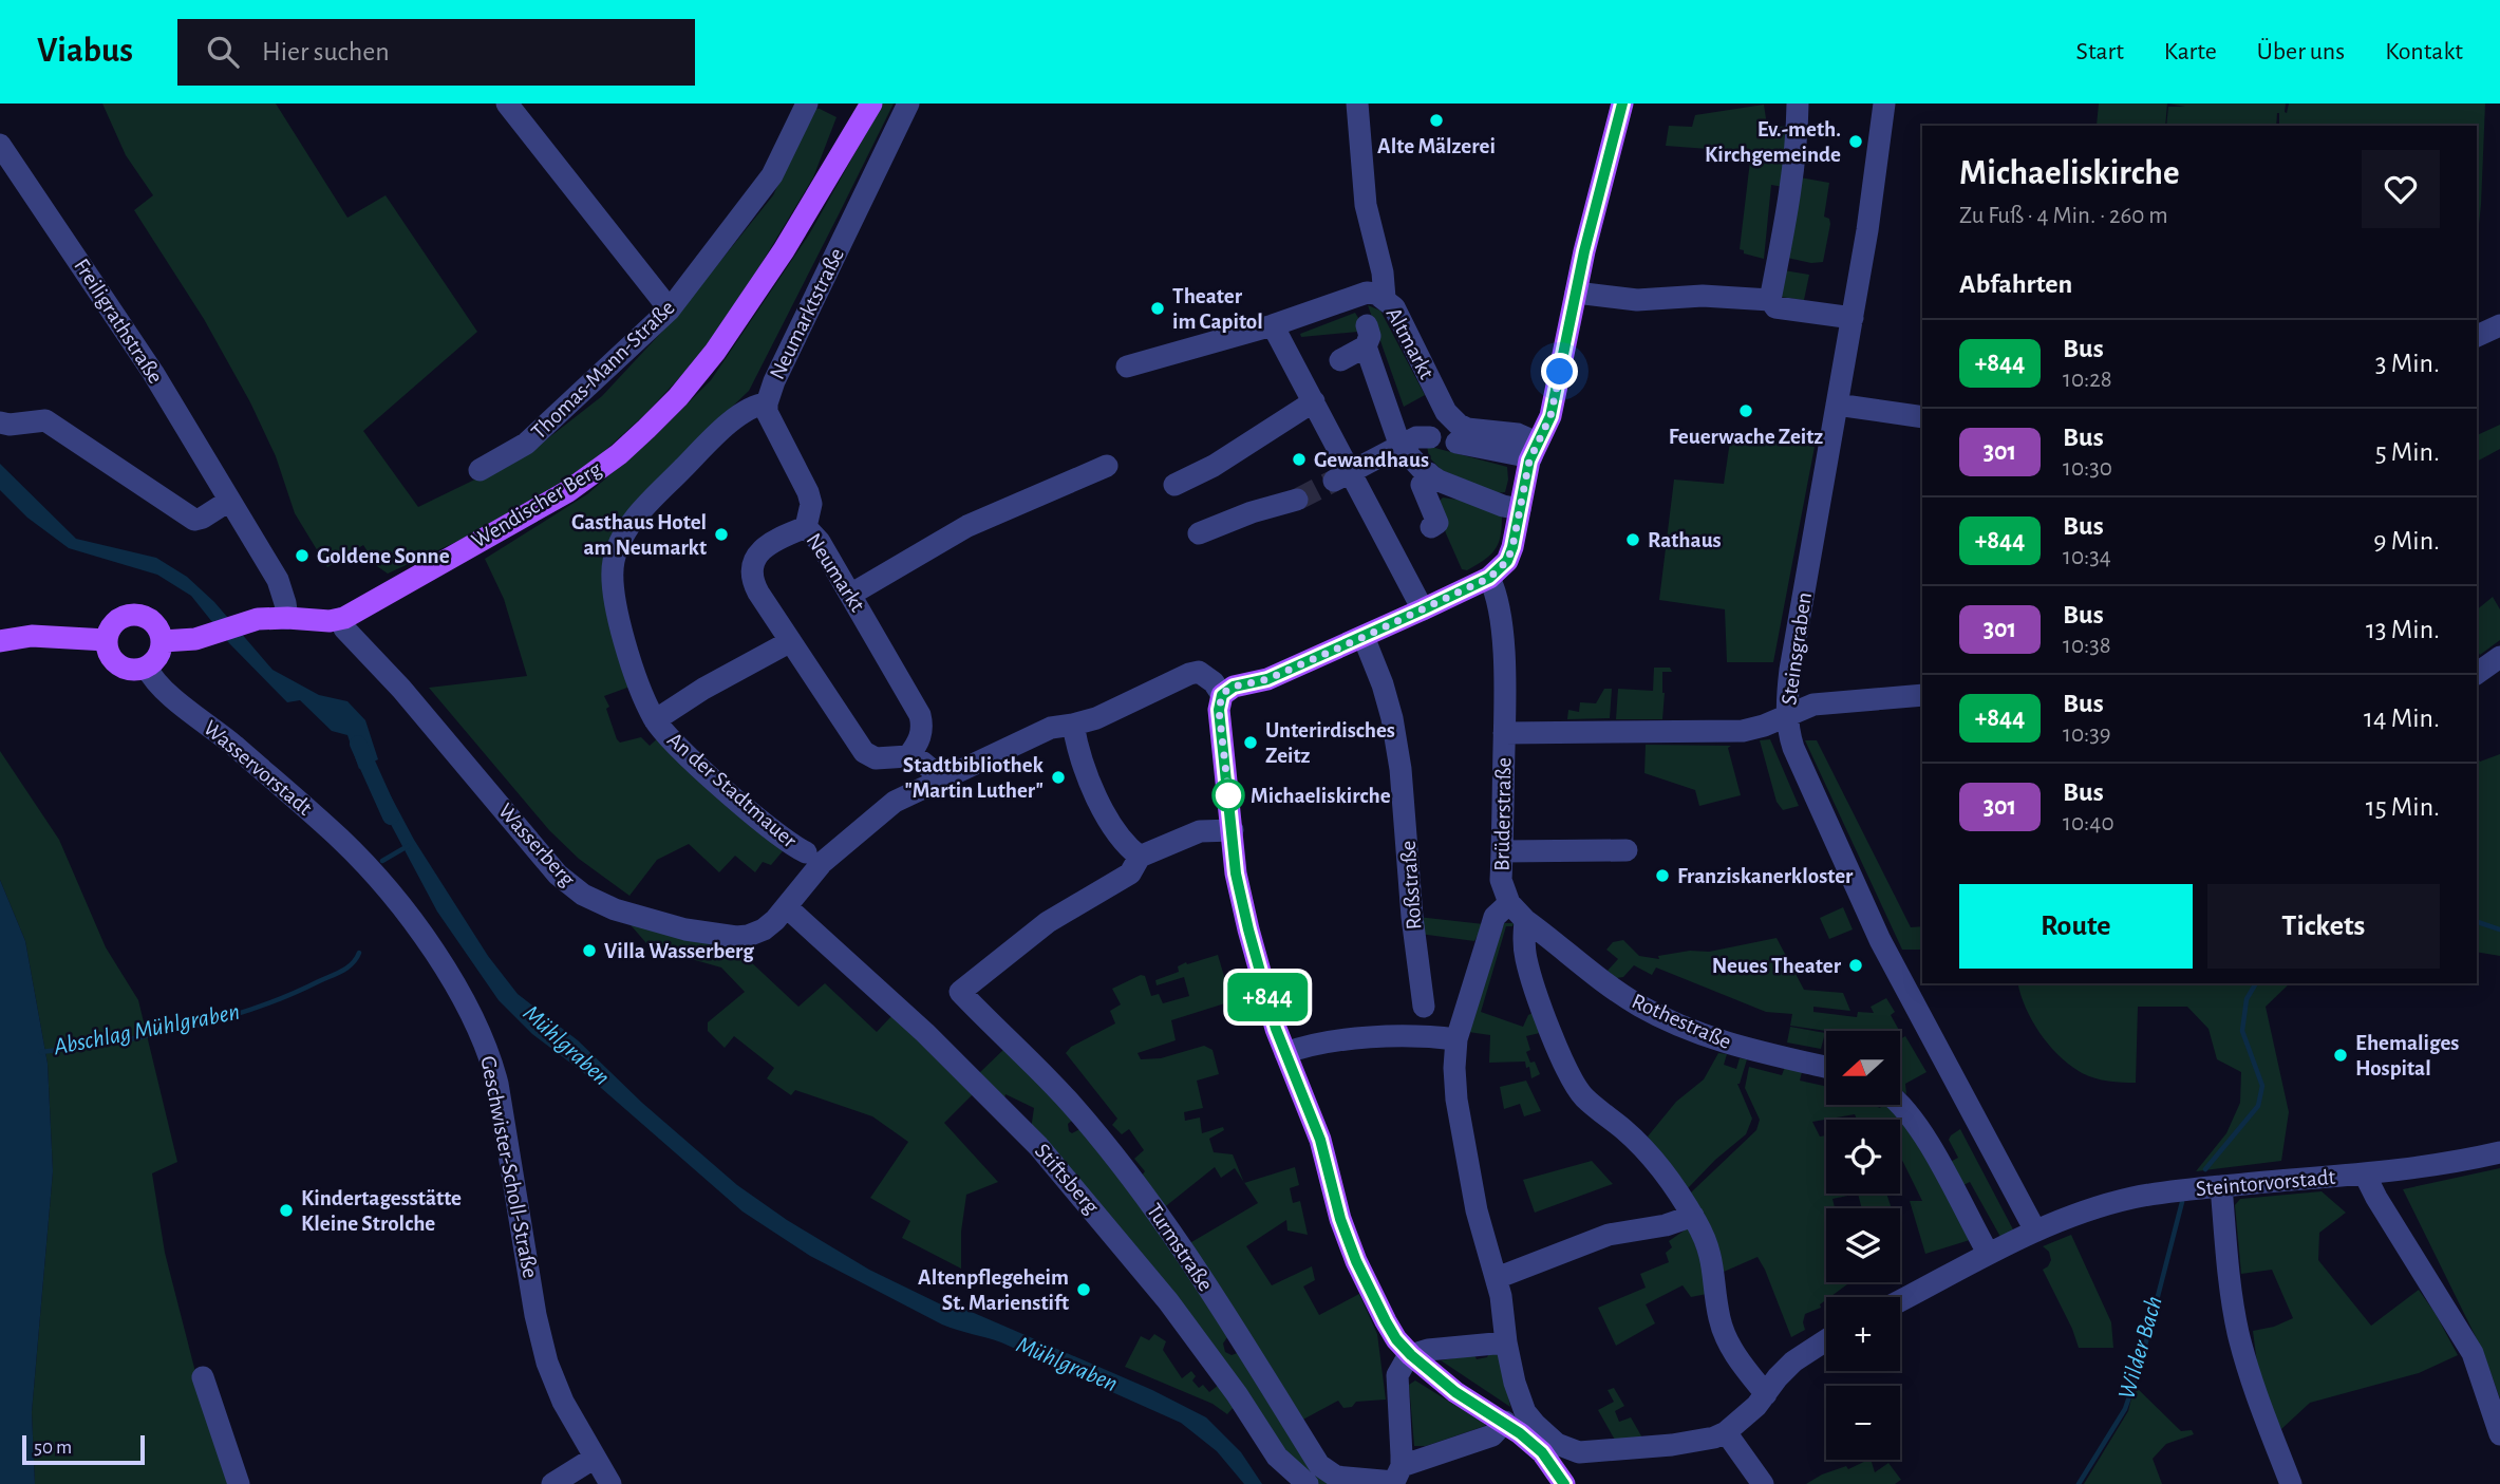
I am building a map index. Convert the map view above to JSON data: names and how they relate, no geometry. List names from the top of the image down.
{
  "streets": {
    "main road": ["Wendischer Berg"],
    "street": [
      "Neumarktstraße",
      "Freiligrathstraße",
      "Altmarkt",
      "Thomas-Mann-Straße",
      "Neumarkt",
      "Steinsgraben",
      "Wasservorstadt",
      "An der Stadtmauer",
      "Brüderstraße",
      "Wasserberg",
      "Roßstraße",
      "Rothestraße",
      "Geschwister-Scholl-Straße",
      "Stiftsberg",
      "Steintorvorstadt",
      "Turmstraße"
    ]
  },
  "crossings": [
    ["Neumarktstraße", "Neumarkt"],
    ["Neumarktstraße", "An der Stadtmauer"],
    ["Freiligrathstraße", "Wendischer Berg"],
    ["Wendischer Berg", "Wasservorstadt"],
    ["Wendischer Berg", "Wasserberg"],
    ["Steinsgraben", "Steintorvorstadt"],
    ["Wasservorstadt", "Geschwister-Scholl-Straße"],
    ["An der Stadtmauer", "Wasserberg"],
    ["Brüderstraße", "Rothestraße"],
    ["Wasserberg", "Stiftsberg"]
  ],
  "water": ["Abschlag Mühlgraben", "Mühlgraben", "Wilder Bach"],
  "places": [
    "Alte Mälzerei",
    "Ev.-meth. Kirchgemeinde",
    "Theater im Capitol",
    "Feuerwache Zeitz",
    "Gewandhaus",
    "Gasthaus Hotel am Neumarkt",
    "Rathaus",
    "Goldene Sonne",
    "Unterirdisches Zeitz",
    "Stadtbibliothek \"Martin Luther\"",
    "Michaeliskirche",
    "Franziskanerkloster",
    "Villa Wasserberg",
    "Neues Theater",
    "Ehemaliges Hospital",
    "Kindertagesstätte Kleine Strolche",
    "Altenpflegeheim St. Marienstift"
  ],
  "lines": ["bus line +844"],
  "scale_bar": "50 m",
  "north": "left",
  "page": {
    "header": "Viabus",
    "search": "Hier suchen",
    "nav": [
      "Start",
      "Karte",
      "Über uns",
      "Kontakt"
    ],
    "on_map": "+844",
    "heading": [
      ["Michaeliskirche", "Zu Fuß · 4 Min. · 260 m"],
      "Abfahrten"
    ],
    "list": [
      {
        "mark": "+844",
        "name": "Bus",
        "note": "10:28",
        "value": "3 Min."
      },
      {
        "mark": "301",
        "name": "Bus",
        "note": "10:30",
        "value": "5 Min."
      },
      {
        "mark": "+844",
        "name": "Bus",
        "note": "10:34",
        "value": "9 Min."
      },
      {
        "mark": "301",
        "name": "Bus",
        "note": "10:38",
        "value": "13 Min."
      },
      {
        "mark": "+844",
        "name": "Bus",
        "note": "10:39",
        "value": "14 Min."
      },
      {
        "mark": "301",
        "name": "Bus",
        "note": "10:40",
        "value": "15 Min."
      }
    ],
    "buttons": ["Route", "Tickets"],
    "map_buttons": ["+", "−"],
    "scale": "50 m"
  }
}
